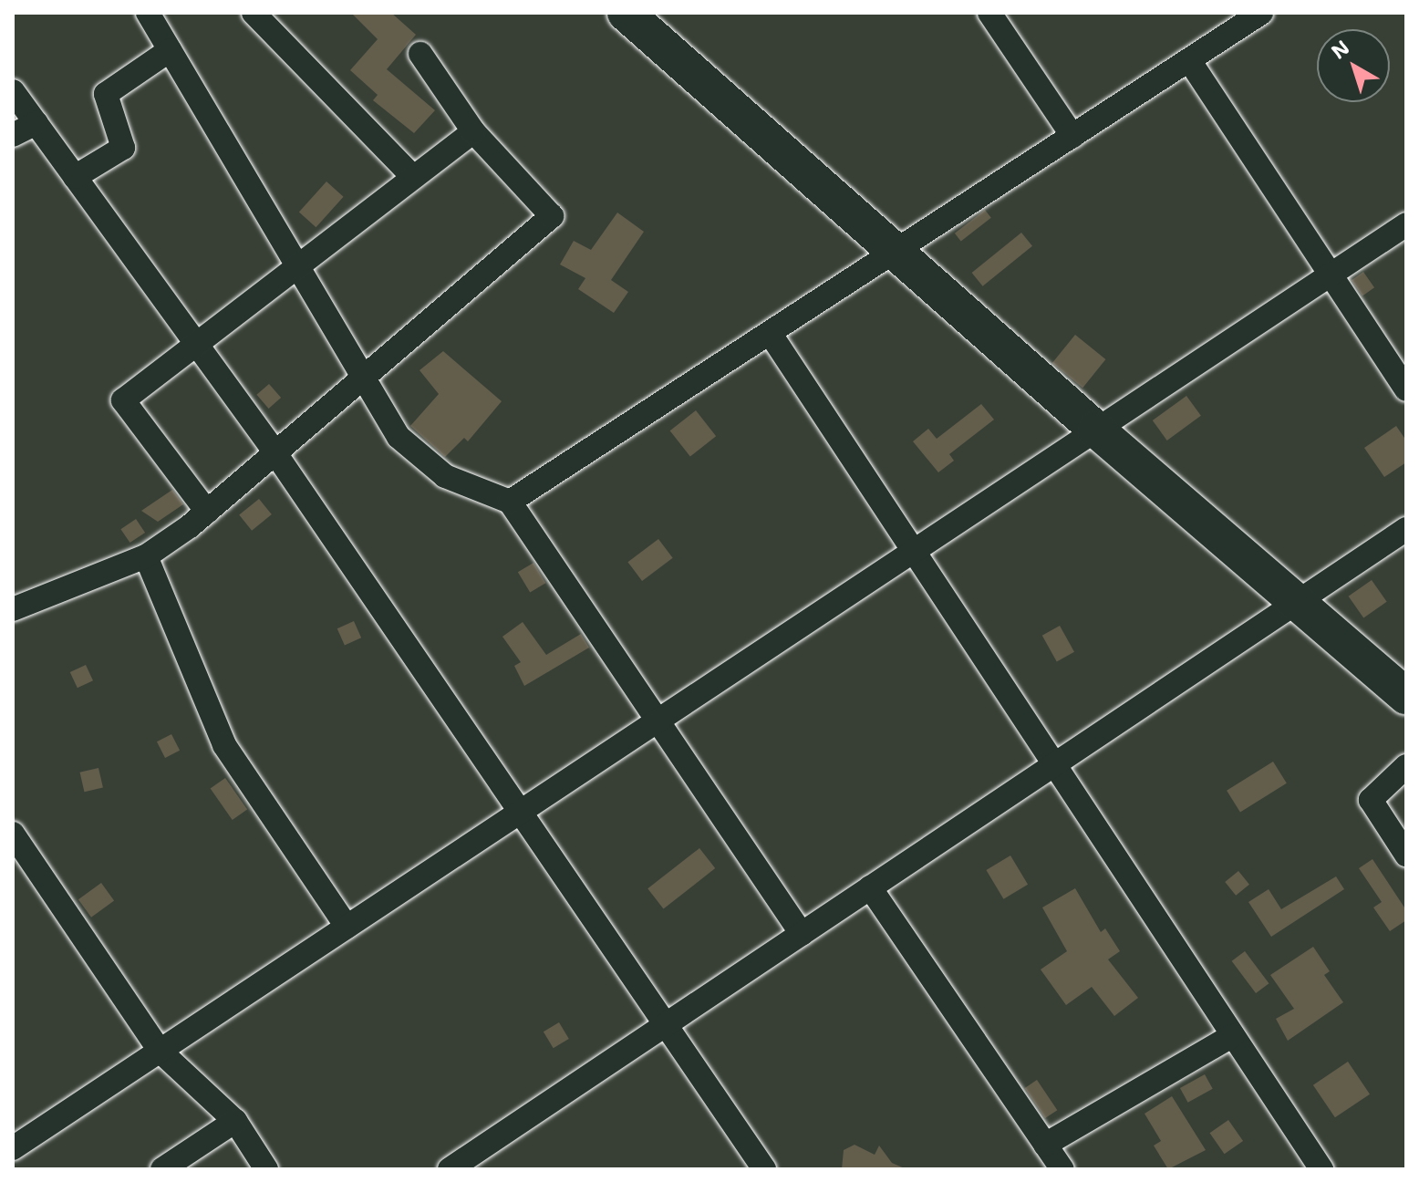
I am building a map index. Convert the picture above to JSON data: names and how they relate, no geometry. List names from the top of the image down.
{
  "north": "top left"
}
